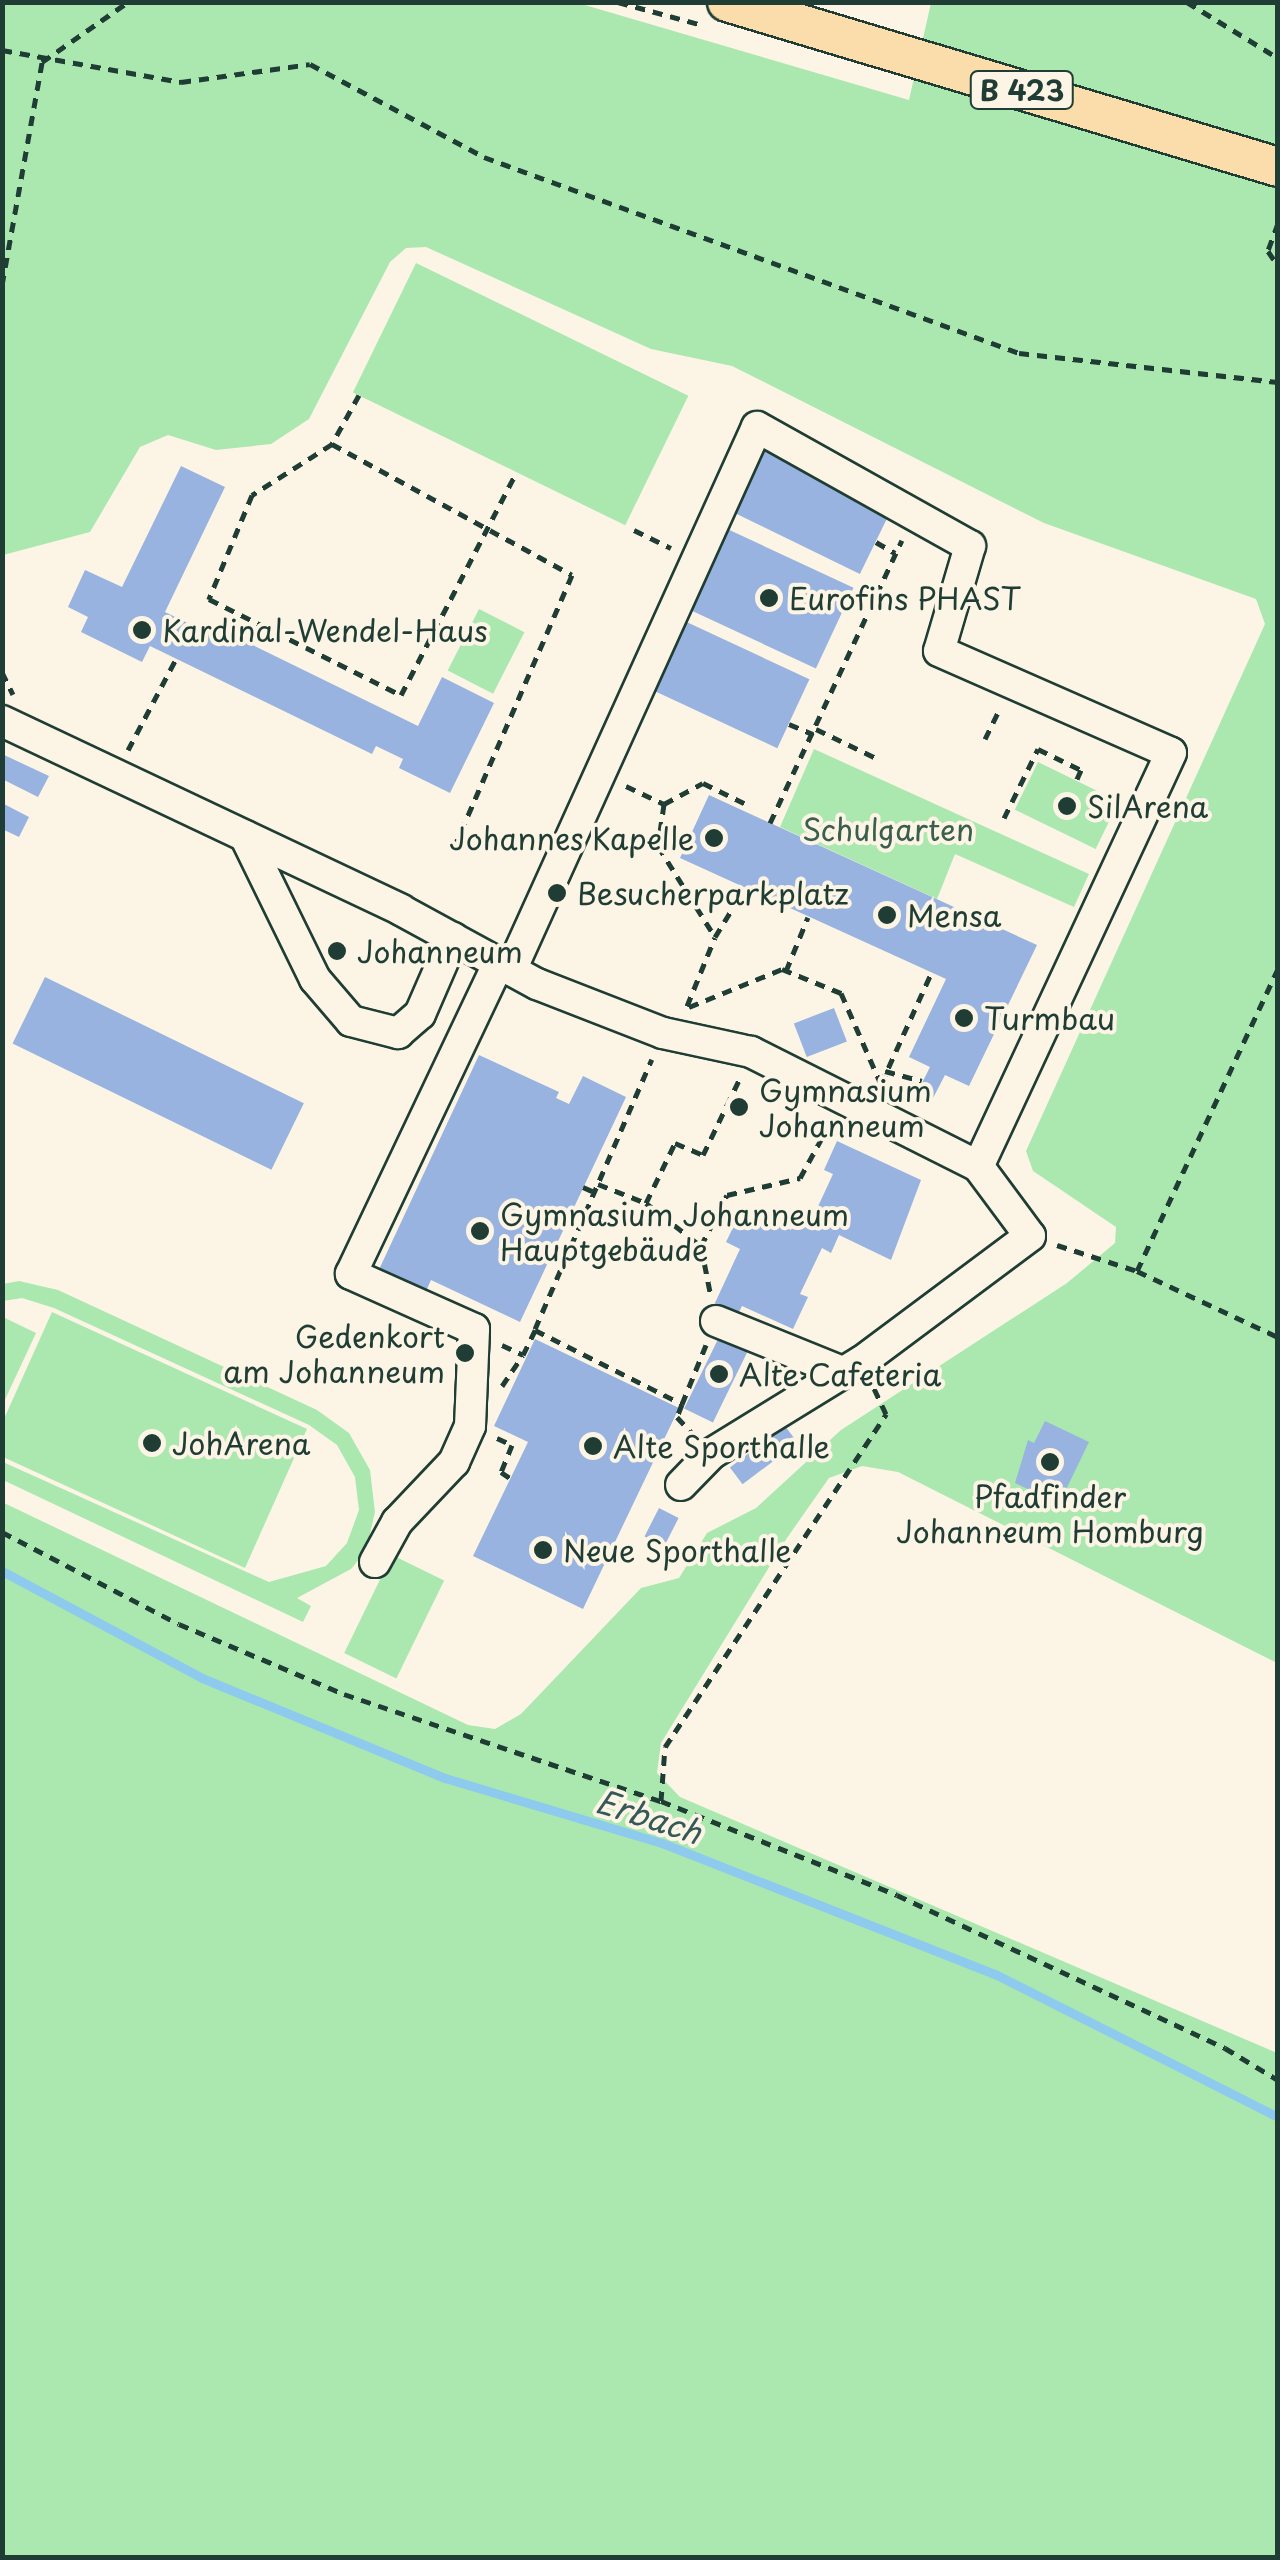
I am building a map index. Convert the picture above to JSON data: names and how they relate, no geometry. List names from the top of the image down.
{
  "streets": {
    "main road": ["B 423"]
  },
  "water": ["Erbach"],
  "parks": ["Schulgarten"],
  "places": [
    "Eurofins PHAST",
    "Kardinal-Wendel-Haus",
    "SilArena",
    "Johannes Kapelle",
    "Besucherparkplatz",
    "Mensa",
    "Johanneum",
    "Turmbau",
    "Gymnasium Johanneum",
    "Gymnasium Johanneum Hauptgebäude",
    "Gedenkort am Johanneum",
    "Alte Cafeteria",
    "JohArena",
    "Alte Sporthalle",
    "Pfadfinder Johanneum Homburg",
    "Neue Sporthalle"
  ]
}
